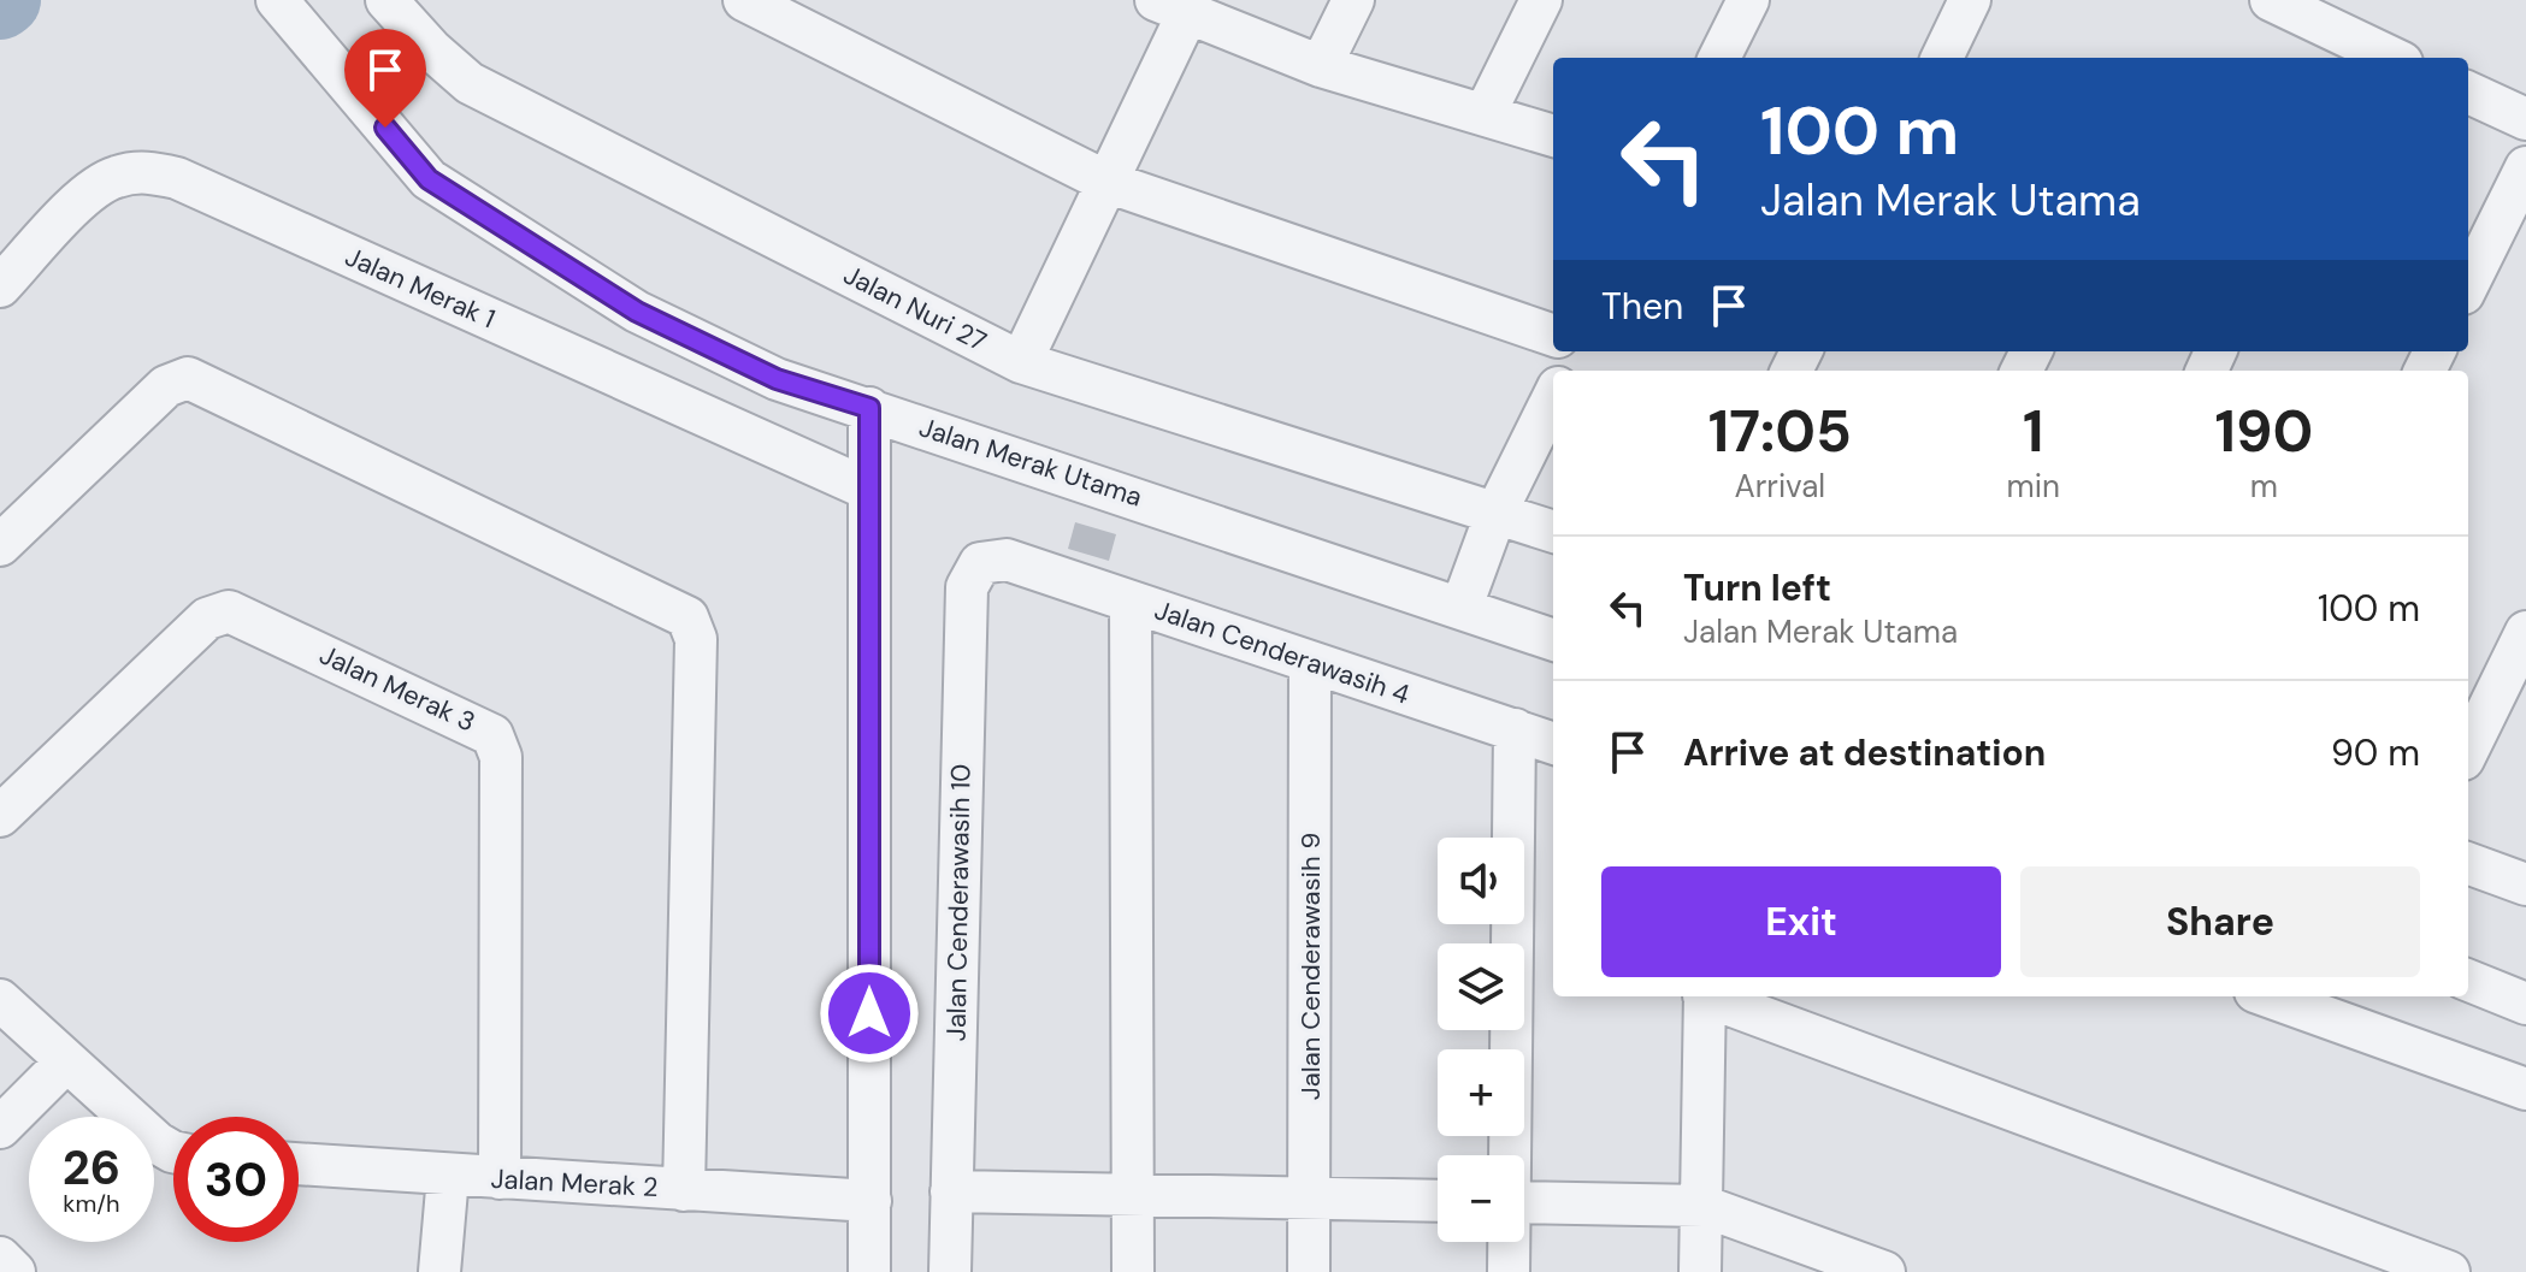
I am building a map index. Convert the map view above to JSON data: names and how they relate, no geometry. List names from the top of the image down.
{
  "streets": {
    "street": [
      "Jalan Merak 1",
      "Jalan Nuri 27",
      "Jalan Merak Utama",
      "Jalan Cenderawasih 4",
      "Jalan Merak 3",
      "Jalan Cenderawasih 10",
      "Jalan Cenderawasih 9",
      "Jalan Merak 2"
    ]
  },
  "crossings": [
    ["Jalan Cenderawasih 4", "Jalan Cenderawasih 10"],
    ["Jalan Cenderawasih 4", "Jalan Cenderawasih 9"],
    ["Jalan Merak 3", "Jalan Merak 2"]
  ],
  "page": {
    "turn": ["100 m", "Jalan Merak Utama"],
    "then": "Then",
    "eta": [
      "17:05",
      "Arrival",
      "1",
      "min",
      "190",
      "m"
    ],
    "list": [
      {
        "name": "Turn left",
        "note": "Jalan Merak Utama",
        "value": "100 m"
      },
      {
        "name": "Arrive at destination",
        "value": "90 m"
      }
    ],
    "map_buttons": ["+", "−"],
    "buttons": ["Exit", "Share"],
    "speed": "26 km/h",
    "limit": "30"
  }
}
